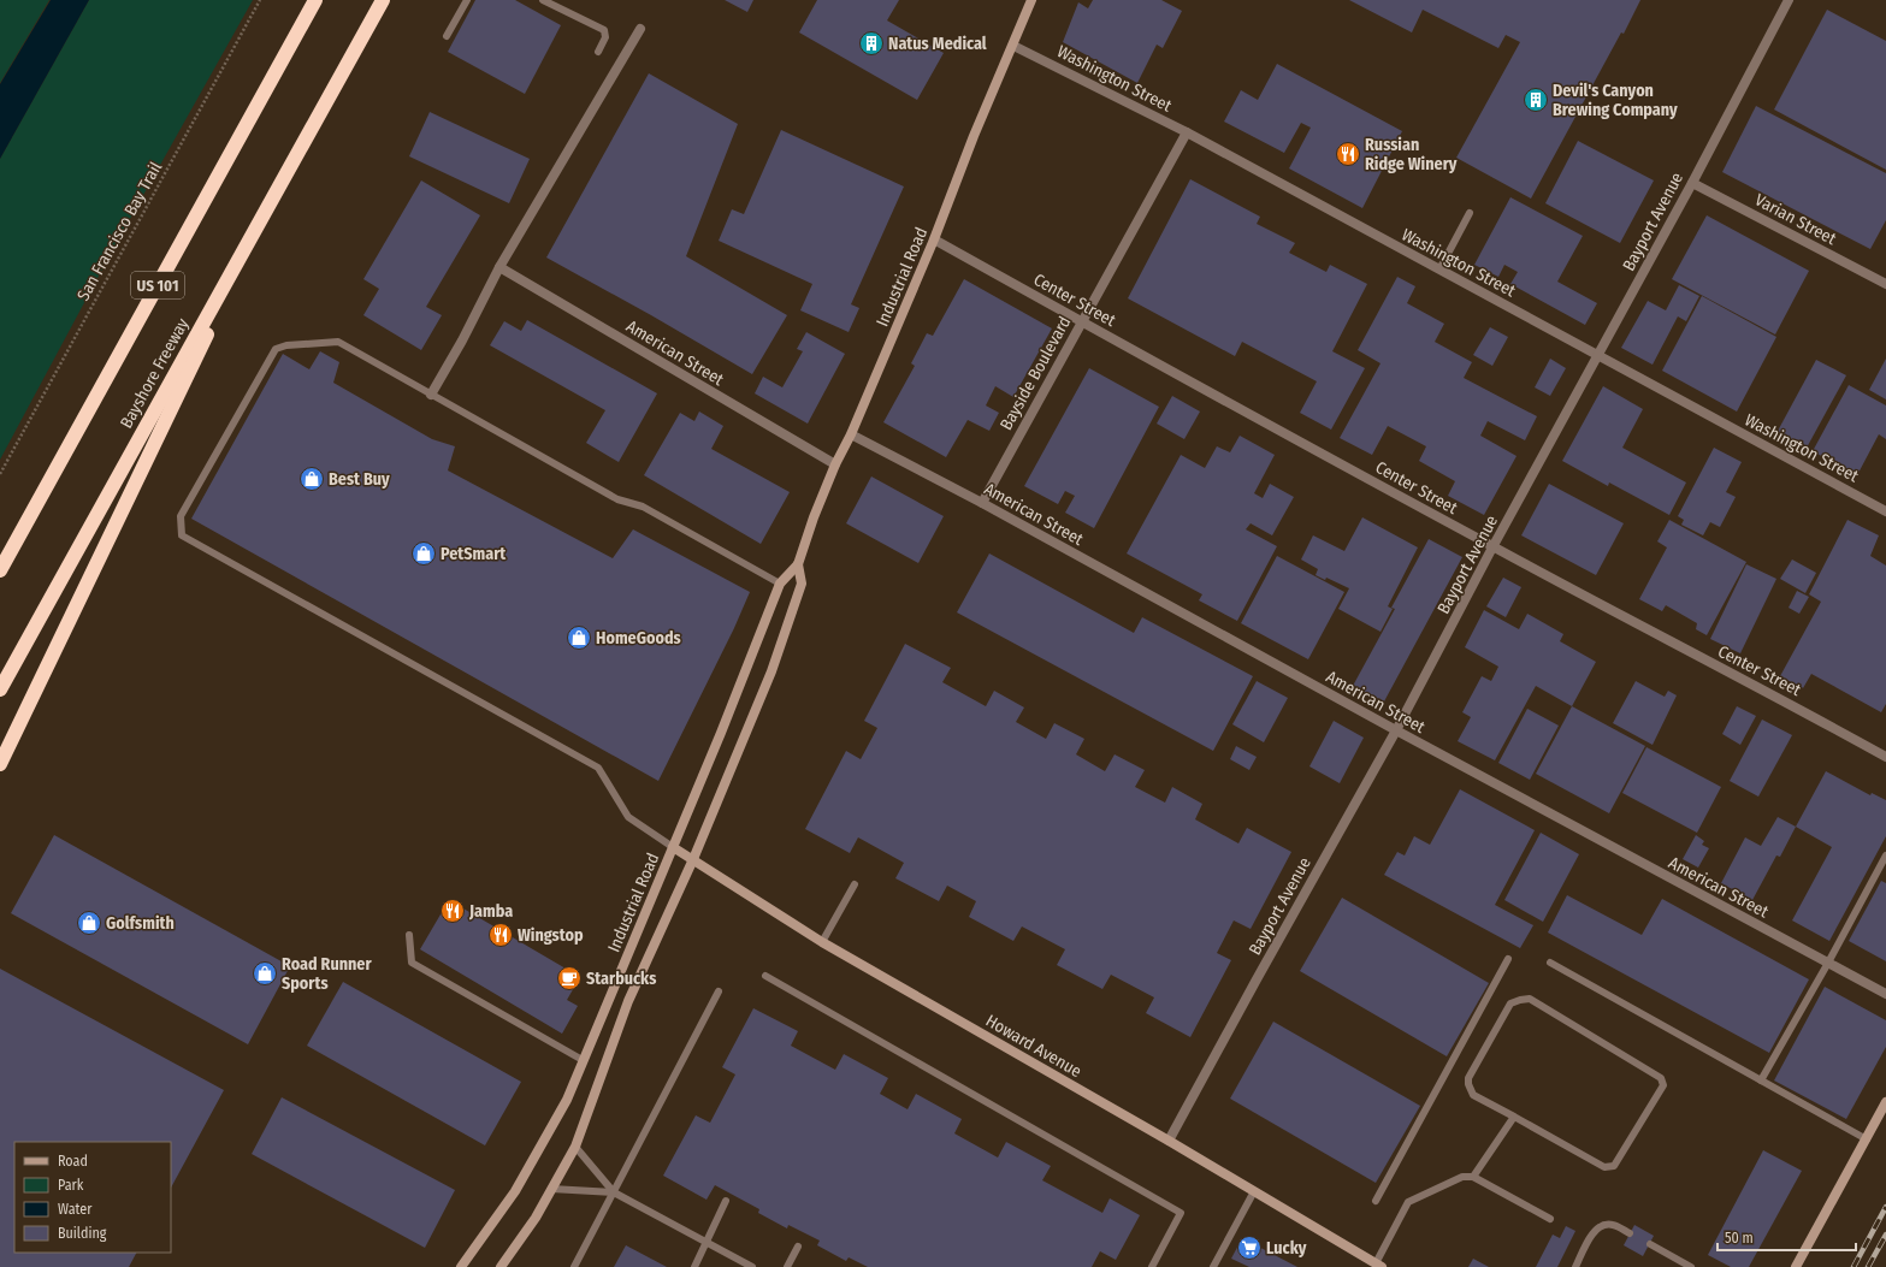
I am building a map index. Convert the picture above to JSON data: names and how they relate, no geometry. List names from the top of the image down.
{
  "streets": {
    "highway": ["US 101", "Bayshore Freeway"],
    "main road": ["Industrial Road", "Howard Avenue"],
    "street": [
      "Washington Street",
      "Varian Street",
      "Bayport Avenue",
      "Center Street",
      "American Street",
      "Bayside Boulevard"
    ],
    "path": ["San Francisco Bay Trail"]
  },
  "crossings": [
    ["Washington Street", "Bayport Avenue"],
    ["Washington Street", "Industrial Road"],
    ["Washington Street", "Bayside Boulevard"],
    ["Varian Street", "Bayport Avenue"],
    ["Bayport Avenue", "Center Street"],
    ["Bayport Avenue", "American Street"],
    ["Bayport Avenue", "Howard Avenue"],
    ["Industrial Road", "Center Street"],
    ["Industrial Road", "American Street"],
    ["Industrial Road", "Howard Avenue"],
    ["Center Street", "Bayside Boulevard"],
    ["American Street", "Bayside Boulevard"]
  ],
  "places": {
    "building": ["Natus Medical", "Devil's Canyon Brewing Company"],
    "restaurant": ["Russian Ridge Winery", "Jamba", "Wingstop"],
    "shop": [
      "Best Buy",
      "PetSmart",
      "HomeGoods",
      "Golfsmith",
      "Road Runner Sports"
    ],
    "cafe": ["Starbucks"],
    "supermarket": ["Lucky"]
  },
  "legend": [
    "Road",
    "Park",
    "Water",
    "Building"
  ],
  "scale_bar": "50 m"
}
